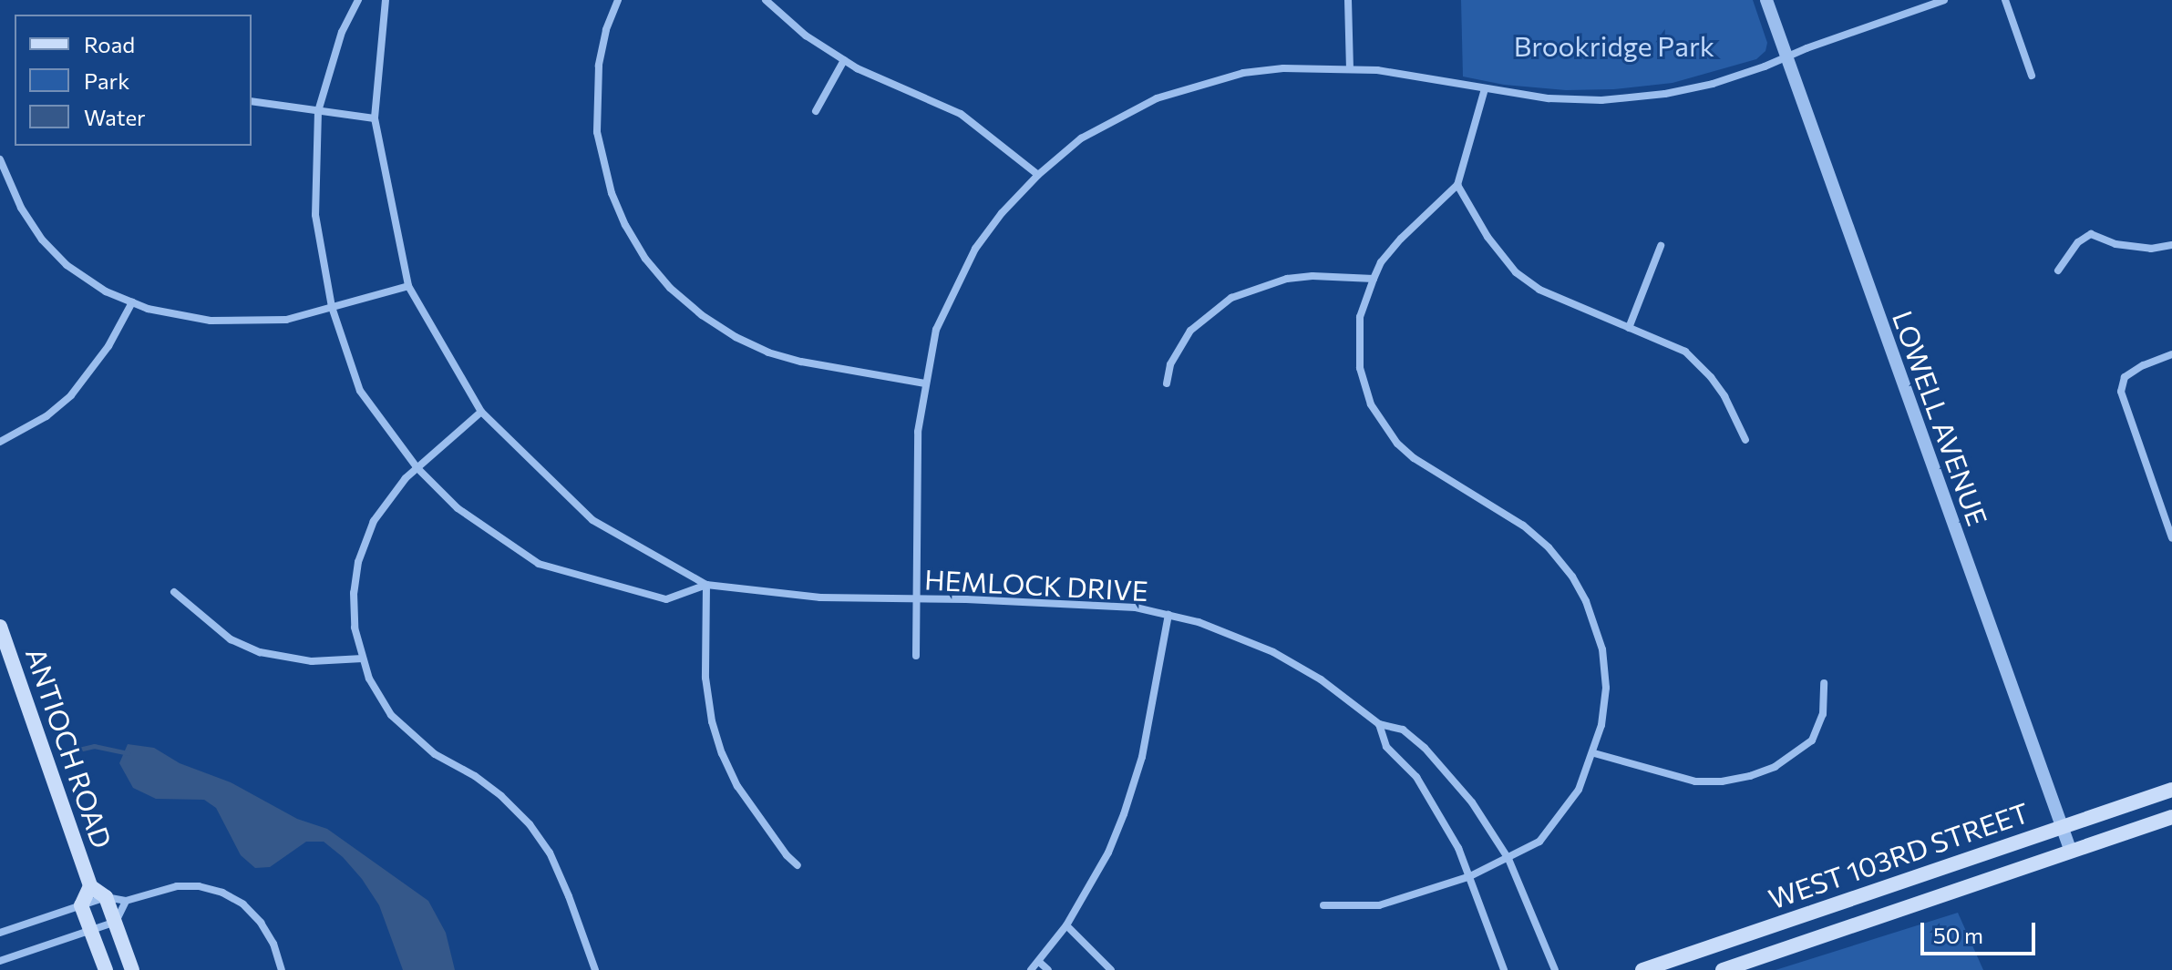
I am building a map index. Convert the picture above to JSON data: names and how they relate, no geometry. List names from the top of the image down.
{
  "streets": {
    "main road": ["ANTIOCH ROAD", "WEST 103RD STREET"],
    "street": ["LOWELL AVENUE", "HEMLOCK DRIVE"]
  },
  "crossings": [
    ["LOWELL AVENUE", "WEST 103RD STREET"]
  ],
  "parks": ["Brookridge Park"],
  "legend": ["Road", "Park", "Water"],
  "scale_bar": "50 m"
}
